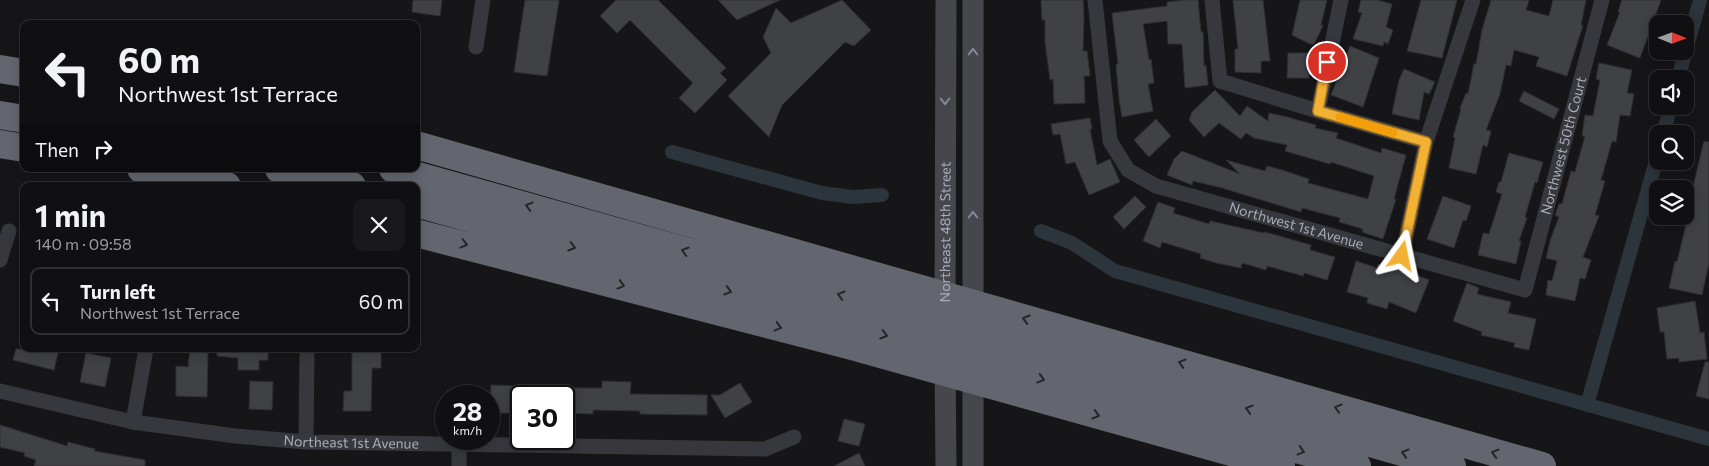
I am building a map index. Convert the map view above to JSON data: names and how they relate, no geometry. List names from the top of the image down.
{
  "streets": {
    "main road": ["Northeast 48th Street"],
    "street": ["Northwest 50th Court", "Northwest 1st Avenue", "Northeast 1st Avenue"]
  },
  "crossings": [
    ["Northwest 50th Court", "Northwest 1st Avenue"]
  ],
  "north": "right",
  "page": {
    "turn": ["60 m", "Northwest 1st Terrace"],
    "then": "Then",
    "heading": ["1 min", "140 m · 09:58"],
    "list": [
      {
        "name": "Turn left",
        "note": "Northwest 1st Terrace",
        "value": "60 m"
      }
    ],
    "speed": "28 km/h",
    "limit": "30"
  }
}
